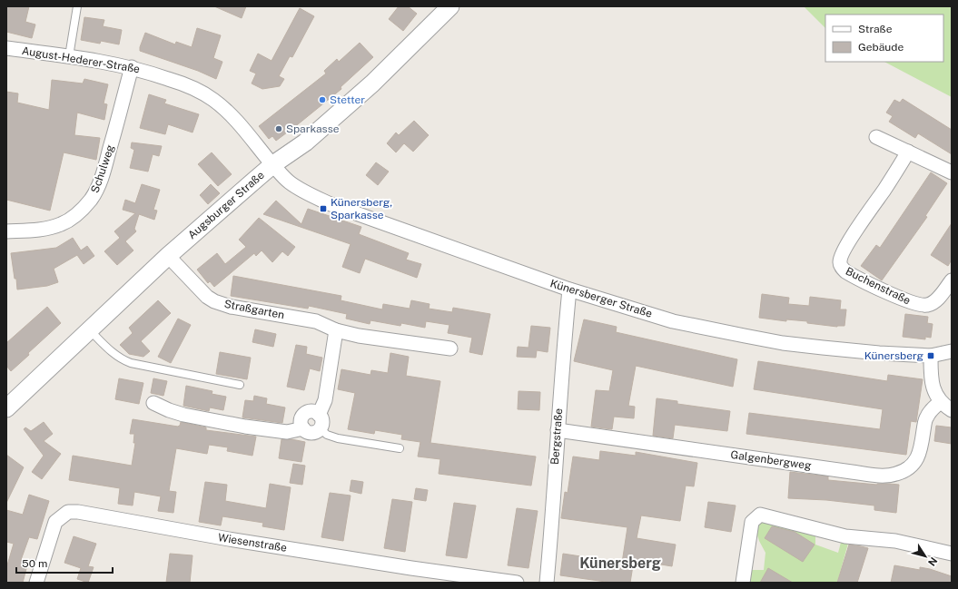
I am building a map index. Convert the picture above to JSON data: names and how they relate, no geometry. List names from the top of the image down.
{
  "streets": {
    "street": [
      "August-Hederer-Straße",
      "Schulweg",
      "Augsburger Straße",
      "Buchenstraße",
      "Künersberger Straße",
      "Straßgarten",
      "Bergstraße",
      "Galgenbergweg",
      "Wiesenstraße"
    ]
  },
  "crossings": [
    ["August-Hederer-Straße", "Schulweg"],
    ["August-Hederer-Straße", "Augsburger Straße"],
    ["August-Hederer-Straße", "Künersberger Straße"],
    ["Augsburger Straße", "Künersberger Straße"],
    ["Augsburger Straße", "Straßgarten"],
    ["Künersberger Straße", "Bergstraße"],
    ["Bergstraße", "Galgenbergweg"]
  ],
  "districts": ["Künersberg"],
  "places": {
    "other": ["Stetter", "Sparkasse"],
    "transit": ["Künersberg, Sparkasse", "Künersberg"]
  },
  "legend": ["Straße", "Gebäude"],
  "scale_bar": "50 m",
  "north": "bottom right"
}
